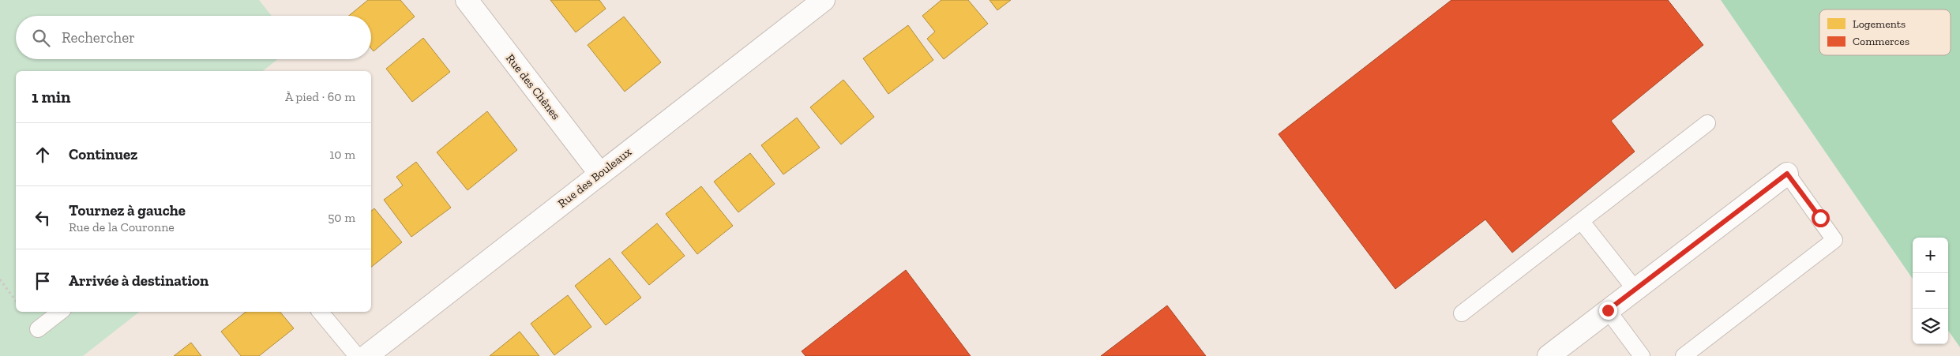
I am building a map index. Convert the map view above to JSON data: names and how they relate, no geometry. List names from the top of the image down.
{
  "streets": {
    "street": ["Rue des Chênes", "Rue des Bouleaux"]
  },
  "crossings": [
    ["Rue des Chênes", "Rue des Bouleaux"]
  ],
  "legend": ["Logements", "Commerces"],
  "page": {
    "search": "Rechercher",
    "heading": ["1 min", "À pied · 60 m"],
    "list": [
      ["Continuez", "10 m"],
      ["Tournez à gauche", "Rue de la Couronne", "50 m"],
      "Arrivée à destination"
    ],
    "map_buttons": ["+", "−"]
  }
}
